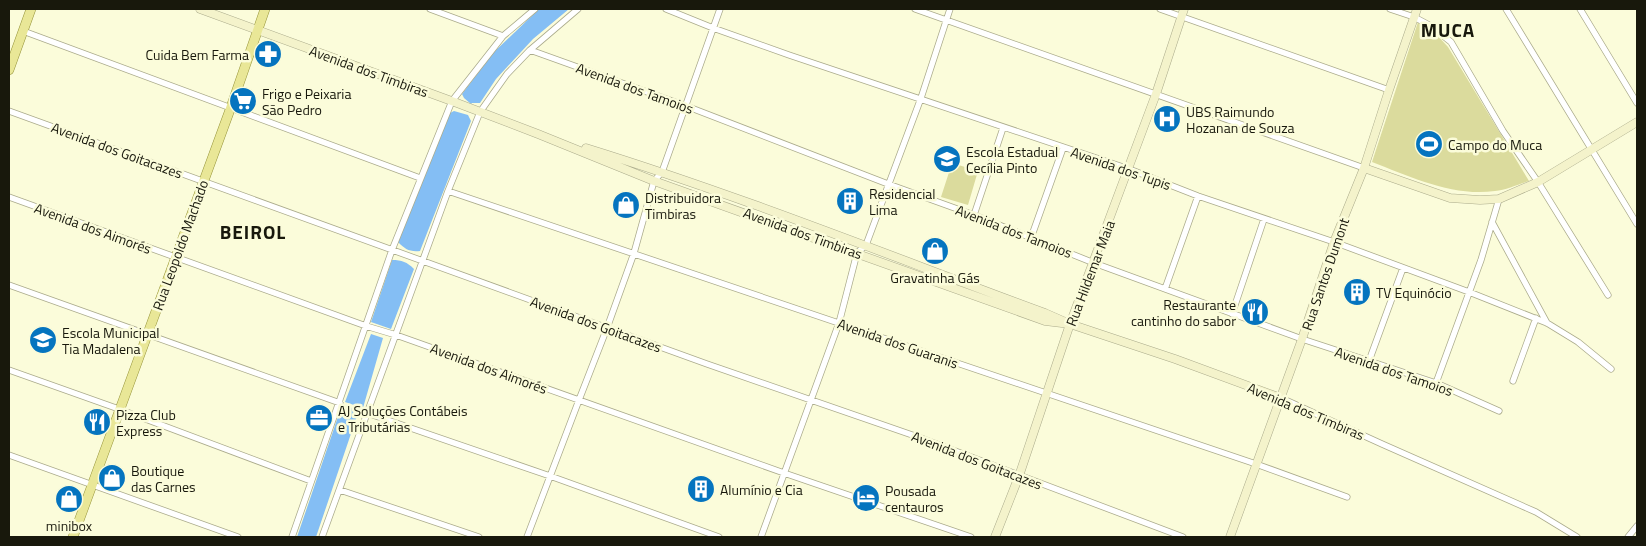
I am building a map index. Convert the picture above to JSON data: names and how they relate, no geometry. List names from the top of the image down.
{
  "streets": {
    "main road": ["Rua Leopoldo Machado"],
    "street": [
      "Avenida dos Timbiras",
      "Avenida dos Tamoios",
      "Avenida dos Goitacazes",
      "Avenida dos Tupis",
      "Avenida dos Aimorés",
      "Rua Hildemar Maia",
      "Rua Santos Dumont",
      "Avenida dos Guaranis"
    ]
  },
  "crossings": [
    ["Avenida dos Timbiras", "Rua Leopoldo Machado"],
    ["Avenida dos Timbiras", "Rua Hildemar Maia"],
    ["Avenida dos Timbiras", "Rua Santos Dumont"],
    ["Avenida dos Tamoios", "Rua Hildemar Maia"],
    ["Avenida dos Tamoios", "Rua Santos Dumont"],
    ["Avenida dos Goitacazes", "Rua Leopoldo Machado"],
    ["Avenida dos Goitacazes", "Rua Hildemar Maia"],
    ["Avenida dos Tupis", "Rua Hildemar Maia"],
    ["Avenida dos Tupis", "Rua Santos Dumont"],
    ["Avenida dos Aimorés", "Rua Leopoldo Machado"],
    ["Rua Hildemar Maia", "Avenida dos Guaranis"],
    ["Rua Santos Dumont", "Avenida dos Guaranis"]
  ],
  "districts": ["MUCA", "BEIROL"],
  "places": {
    "pharmacy": ["Cuida Bem Farma"],
    "supermarket": ["Frigo e Peixaria São Pedro"],
    "hospital": ["UBS Raimundo Hozanan de Souza"],
    "sports": ["Campo do Muca"],
    "school or university": ["Escola Estadual Cecília Pinto", "Escola Municipal Tia Madalena"],
    "building": ["Residencial Lima", "TV Equinócio", "Alumínio e Cia"],
    "shop": [
      "Distribuidora Timbiras",
      "Gravatinha Gás",
      "Boutique das Carnes",
      "minibox"
    ],
    "restaurant": ["Restaurante cantinho do sabor", "Pizza Club Express"],
    "office": ["AJ Soluções Contábeis e Tributárias"],
    "hotel": ["Pousada centauros"]
  }
}
